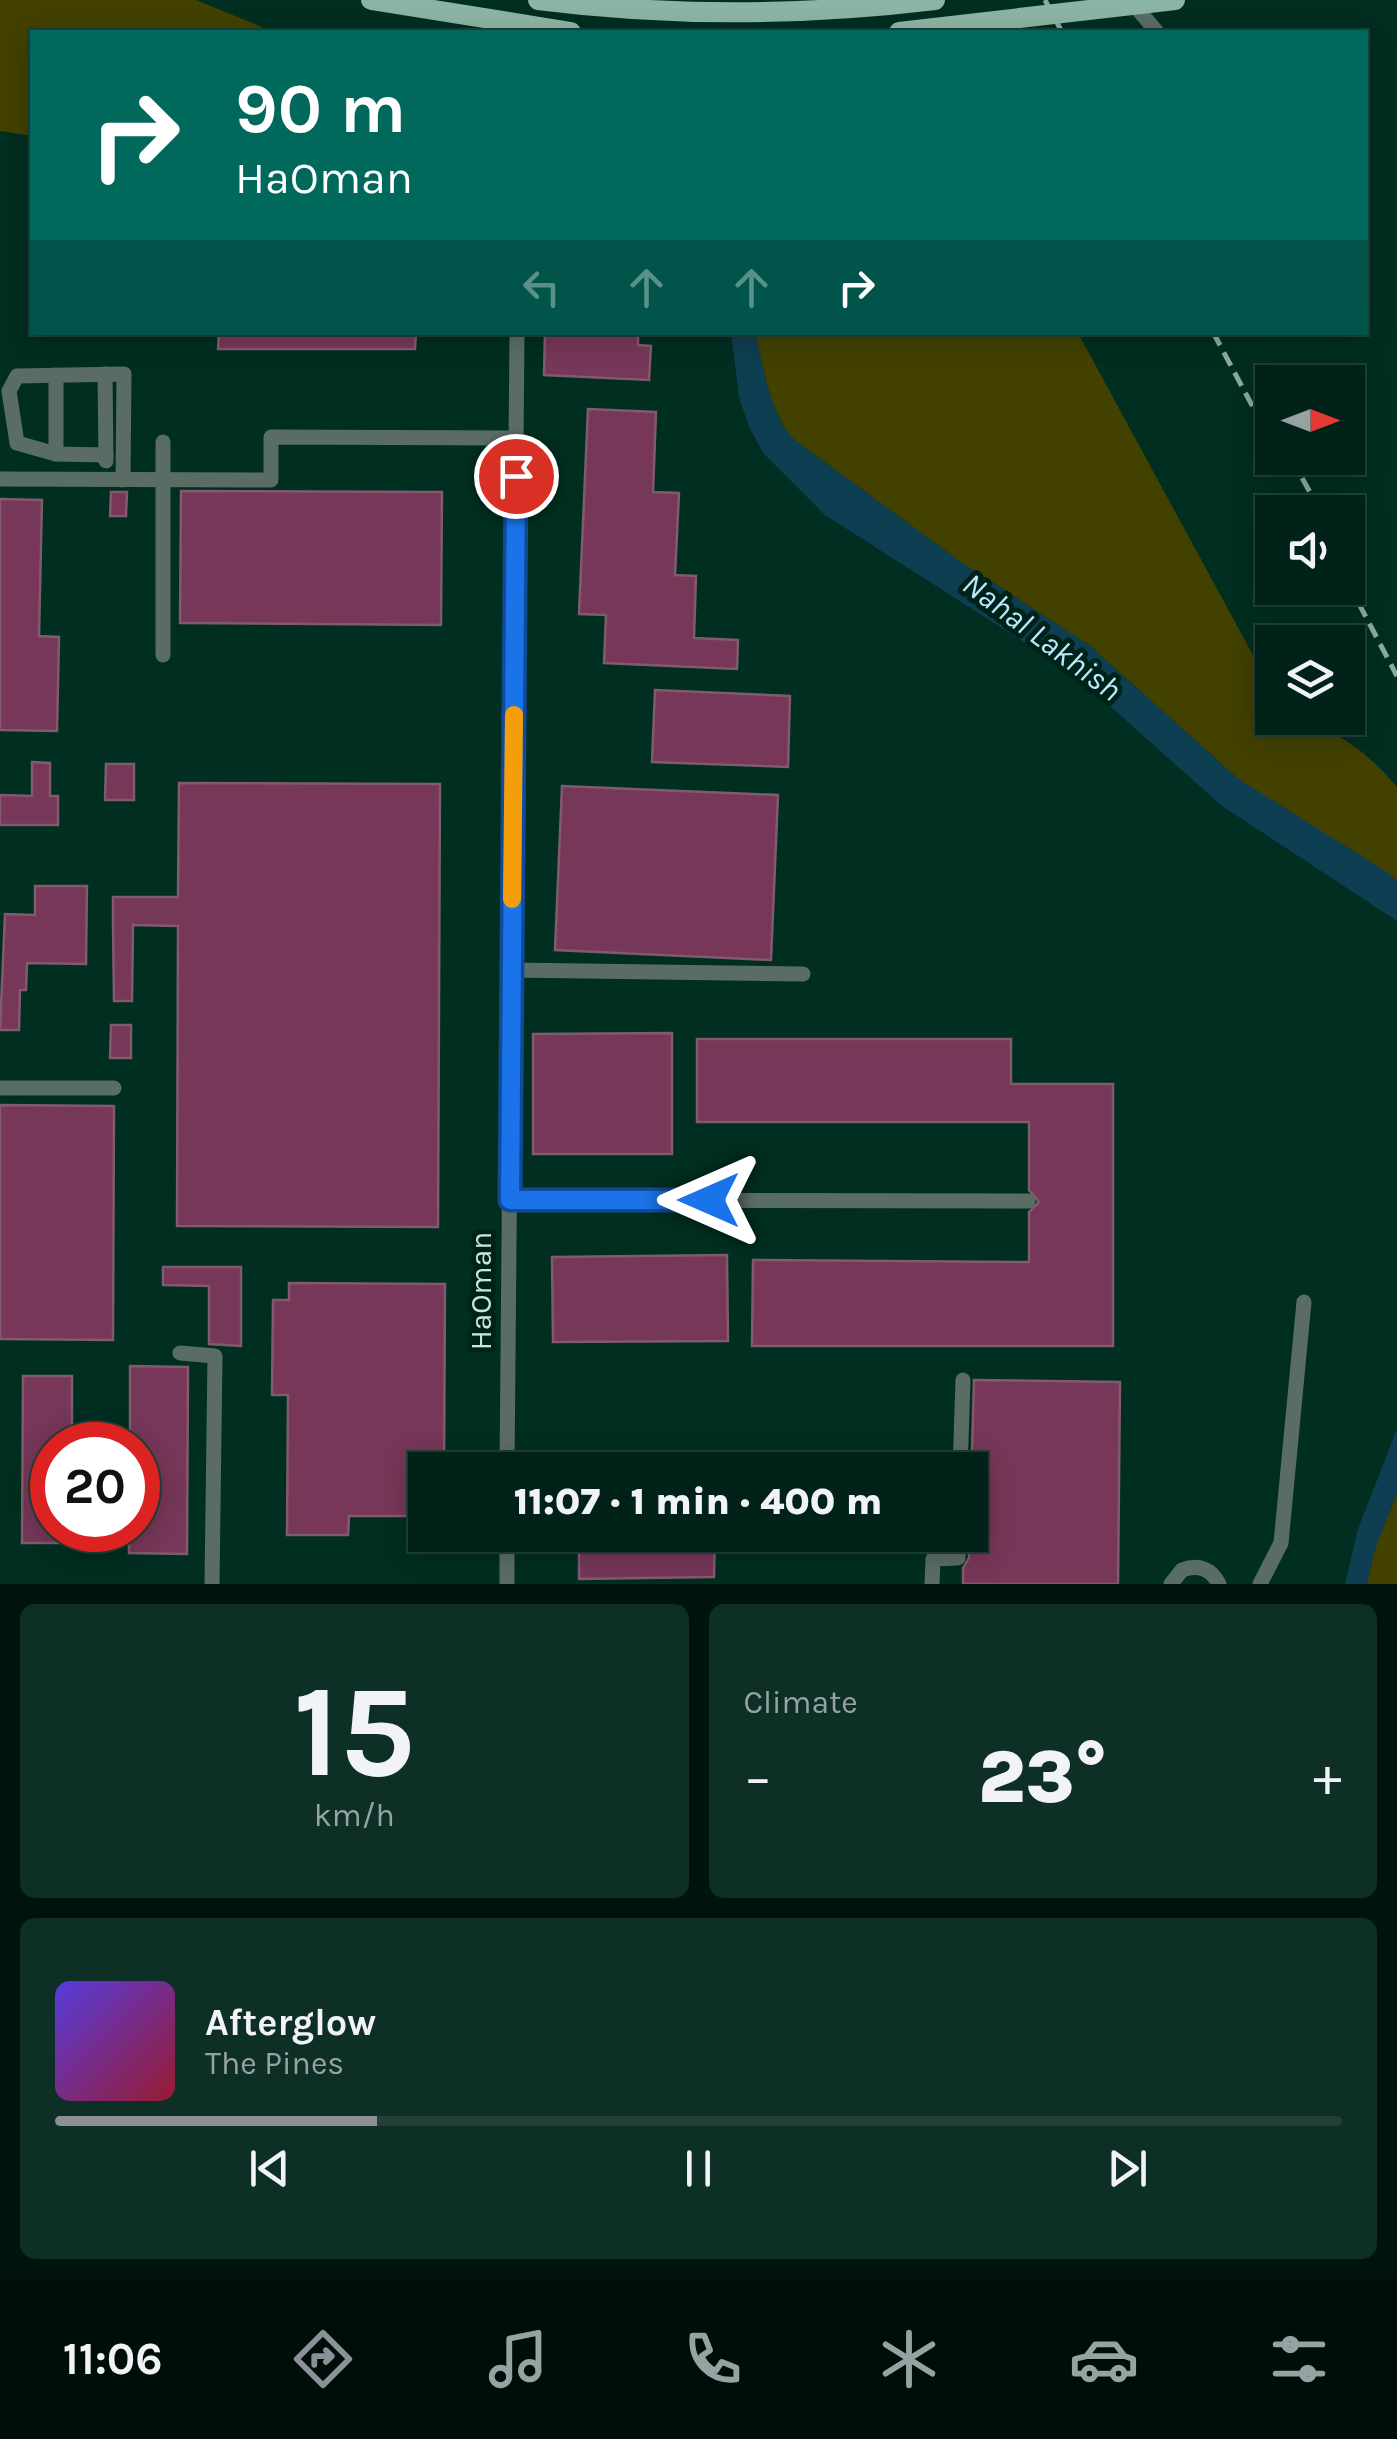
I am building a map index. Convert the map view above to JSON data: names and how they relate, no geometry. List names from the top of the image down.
{
  "streets": {
    "street": ["HaOman"]
  },
  "water": ["Nahal Lakhish"],
  "north": "right",
  "page": {
    "turn": ["90 m", "HaOman"],
    "limit": "20",
    "trip": "11:07 · 1 min · 400 m",
    "tile": [
      ["15", "km/h"],
      "Climate"
    ],
    "heat": ["−", "23°", "+"],
    "song": ["Afterglow", "The Pines"],
    "tabs": "11:06"
  }
}
